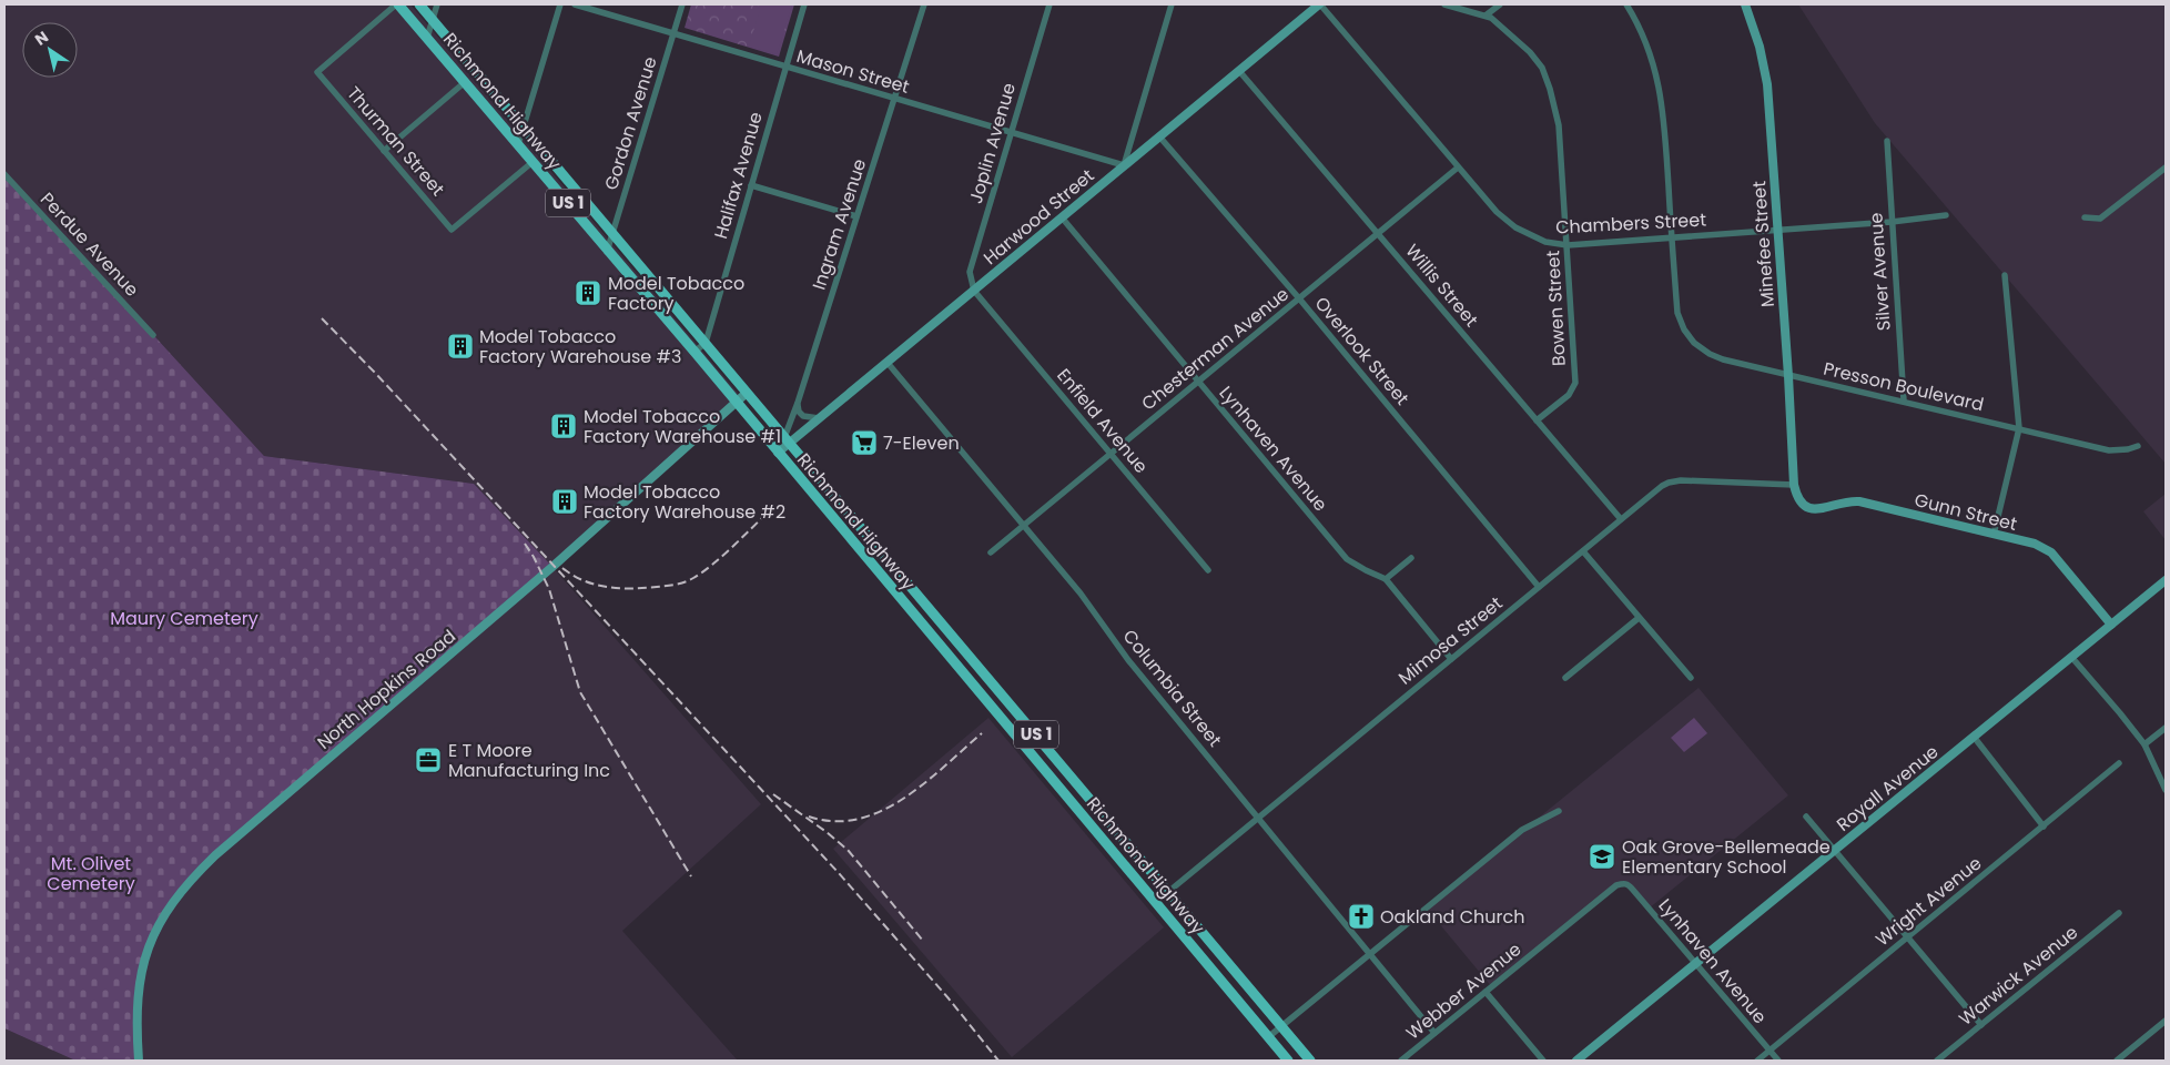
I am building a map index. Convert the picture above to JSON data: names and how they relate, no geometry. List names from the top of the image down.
{
  "streets": {
    "main road": ["Richmond Highway", "US 1"],
    "street": [
      "Mason Street",
      "Gordon Avenue",
      "Thurman Street",
      "Joplin Avenue",
      "Halifax Avenue",
      "Harwood Street",
      "Chambers Street",
      "Ingram Avenue",
      "Perdue Avenue",
      "Minefee Street",
      "Silver Avenue",
      "Willis Street",
      "Bowen Street",
      "Chesterman Avenue",
      "Overlook Street",
      "Presson Boulevard",
      "Enfield Avenue",
      "Lynhaven Avenue",
      "Gunn Street",
      "Mimosa Street",
      "Columbia Street",
      "North Hopkins Road",
      "Royall Avenue",
      "Wright Avenue",
      "Warwick Avenue",
      "Webber Avenue"
    ]
  },
  "crossings": [
    ["Mason Street", "Gordon Avenue"],
    ["Mason Street", "Joplin Avenue"],
    ["Mason Street", "Halifax Avenue"],
    ["Mason Street", "Harwood Street"],
    ["Mason Street", "Ingram Avenue"],
    ["Richmond Highway", "Gordon Avenue"],
    ["Richmond Highway", "Thurman Street"],
    ["Richmond Highway", "Halifax Avenue"],
    ["Richmond Highway", "Harwood Street"],
    ["Richmond Highway", "Ingram Avenue"],
    ["Richmond Highway", "Mimosa Street"],
    ["Richmond Highway", "North Hopkins Road"],
    ["Joplin Avenue", "Harwood Street"],
    ["Joplin Avenue", "Enfield Avenue"],
    ["Harwood Street", "Chambers Street"],
    ["Harwood Street", "Ingram Avenue"],
    ["Harwood Street", "Willis Street"],
    ["Harwood Street", "Overlook Street"],
    ["Harwood Street", "Enfield Avenue"],
    ["Harwood Street", "Lynhaven Avenue"],
    ["Harwood Street", "Columbia Street"],
    ["Chambers Street", "Minefee Street"],
    ["Chambers Street", "Silver Avenue"],
    ["Chambers Street", "Bowen Street"],
    ["Chambers Street", "Chesterman Avenue"],
    ["Chambers Street", "Presson Boulevard"],
    ["Minefee Street", "Presson Boulevard"],
    ["Minefee Street", "Gunn Street"],
    ["Minefee Street", "Mimosa Street"],
    ["Silver Avenue", "Presson Boulevard"],
    ["Willis Street", "Bowen Street"],
    ["Willis Street", "Chesterman Avenue"],
    ["Willis Street", "Mimosa Street"],
    ["Chesterman Avenue", "Overlook Street"],
    ["Chesterman Avenue", "Enfield Avenue"],
    ["Chesterman Avenue", "Lynhaven Avenue"],
    ["Chesterman Avenue", "Columbia Street"],
    ["Overlook Street", "Mimosa Street"],
    ["Lynhaven Avenue", "Mimosa Street"],
    ["Lynhaven Avenue", "Royall Avenue"],
    ["Lynhaven Avenue", "Wright Avenue"],
    ["Lynhaven Avenue", "Webber Avenue"],
    ["Gunn Street", "Mimosa Street"],
    ["Gunn Street", "Royall Avenue"],
    ["Mimosa Street", "Columbia Street"],
    ["Columbia Street", "Webber Avenue"]
  ],
  "parks": ["Maury Cemetery", "Mt. Olivet Cemetery"],
  "places": {
    "building": [
      "Model Tobacco Factory",
      "Model Tobacco Factory Warehouse #3",
      "Model Tobacco Factory Warehouse #1",
      "Model Tobacco Factory Warehouse #2"
    ],
    "supermarket": ["7-Eleven"],
    "office": ["E T Moore Manufacturing Inc"],
    "school or university": ["Oak Grove-Bellemeade Elementary School"],
    "church": ["Oakland Church"]
  },
  "north": "top left"
}
